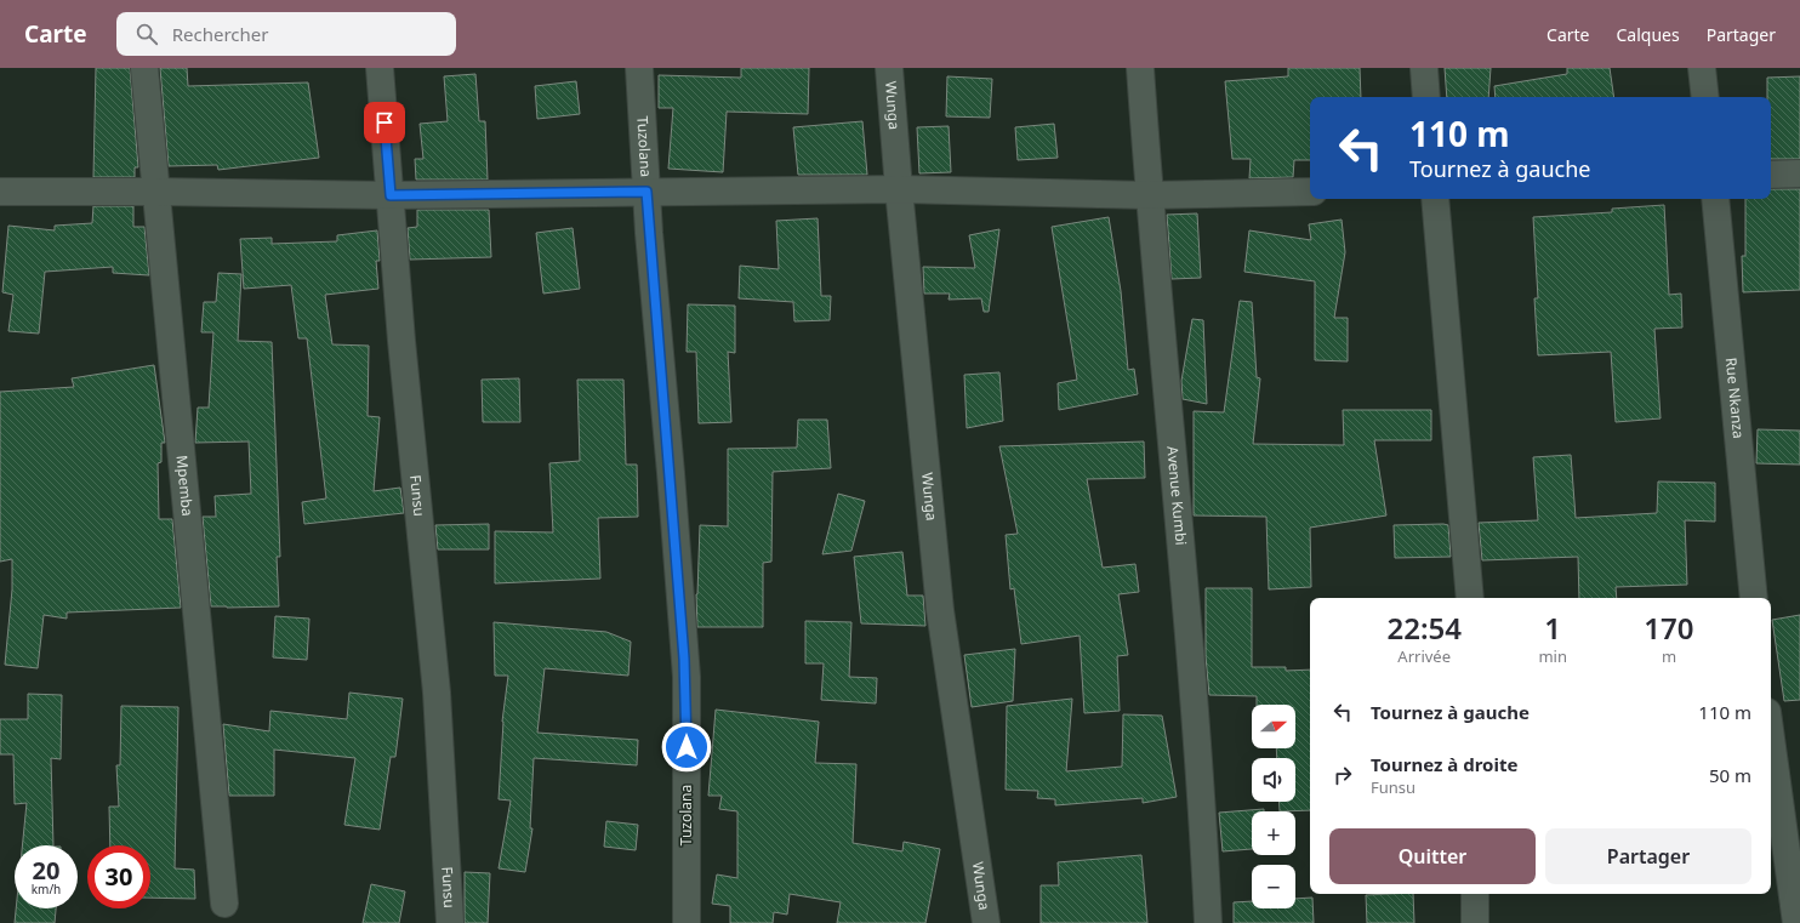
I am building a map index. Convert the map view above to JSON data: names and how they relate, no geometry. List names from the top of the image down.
{
  "streets": {
    "street": [
      "Wunga",
      "Tuzolana",
      "Rue Nkanza",
      "Mpemba",
      "Funsu",
      "Avenue Kumbi"
    ]
  },
  "north": "right",
  "page": {
    "header": "Carte",
    "search": "Rechercher",
    "nav": ["Carte", "Calques", "Partager"],
    "turn": ["110 m", "Tournez à gauche"],
    "eta": [
      "22:54",
      "Arrivée",
      "1",
      "min",
      "170",
      "m"
    ],
    "list": [
      {
        "name": "Tournez à gauche",
        "value": "110 m"
      },
      {
        "name": "Tournez à droite",
        "note": "Funsu",
        "value": "50 m"
      }
    ],
    "map_buttons": ["+", "−"],
    "buttons": ["Quitter", "Partager"],
    "speed": "20 km/h",
    "limit": "30"
  }
}
